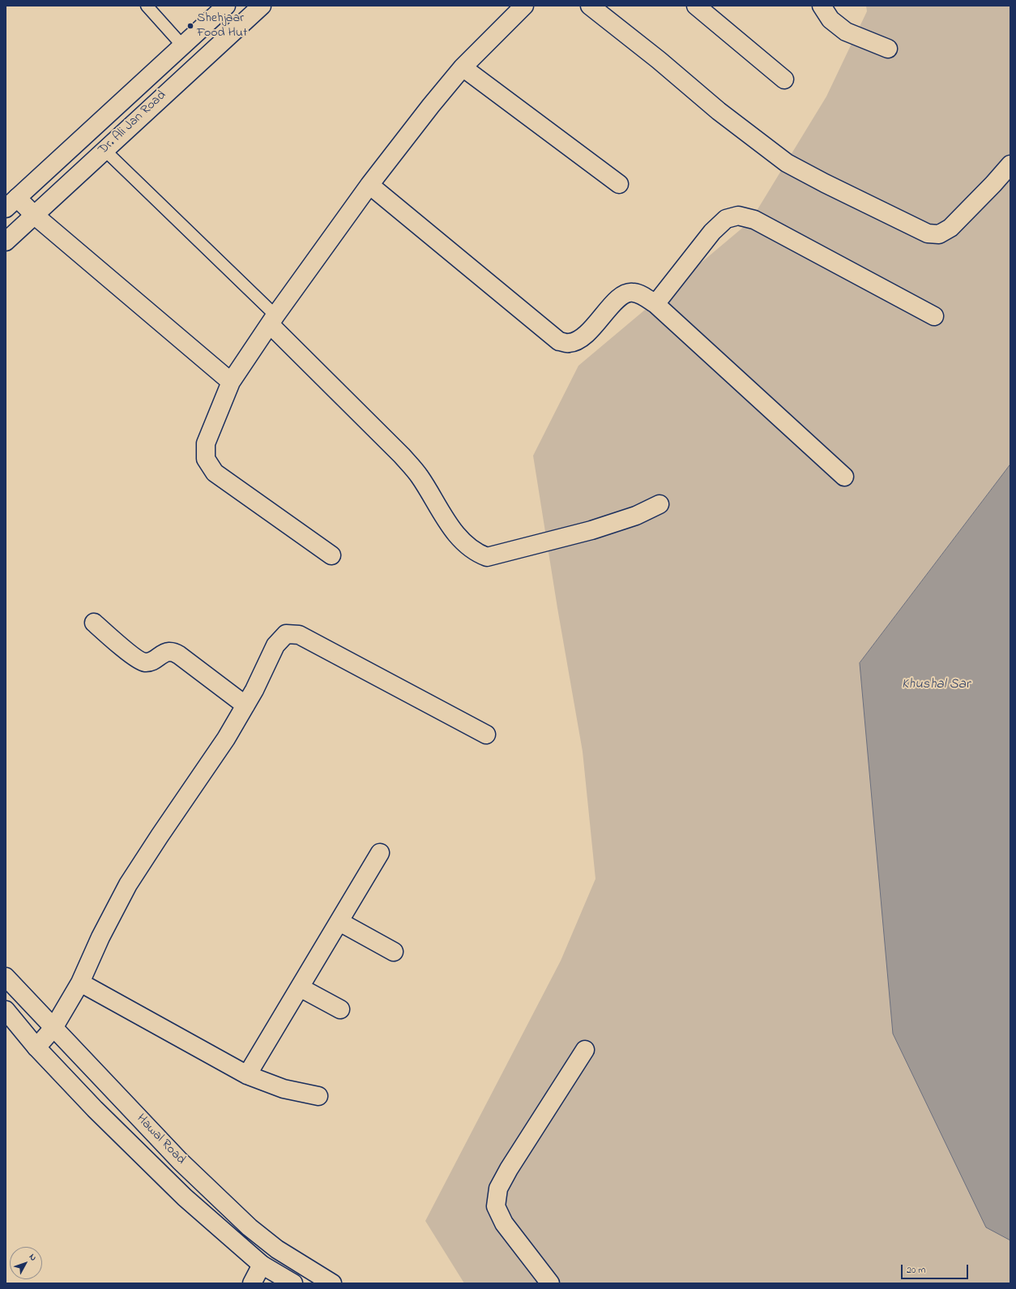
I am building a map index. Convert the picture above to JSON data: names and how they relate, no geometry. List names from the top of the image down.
{
  "streets": {
    "street": ["Dr. Ali Jan Road", "Hawal Road"]
  },
  "water": ["Khushal Sar"],
  "places": ["Shehjaar Food Hut"],
  "scale_bar": "20 m",
  "north": "top right"
}
